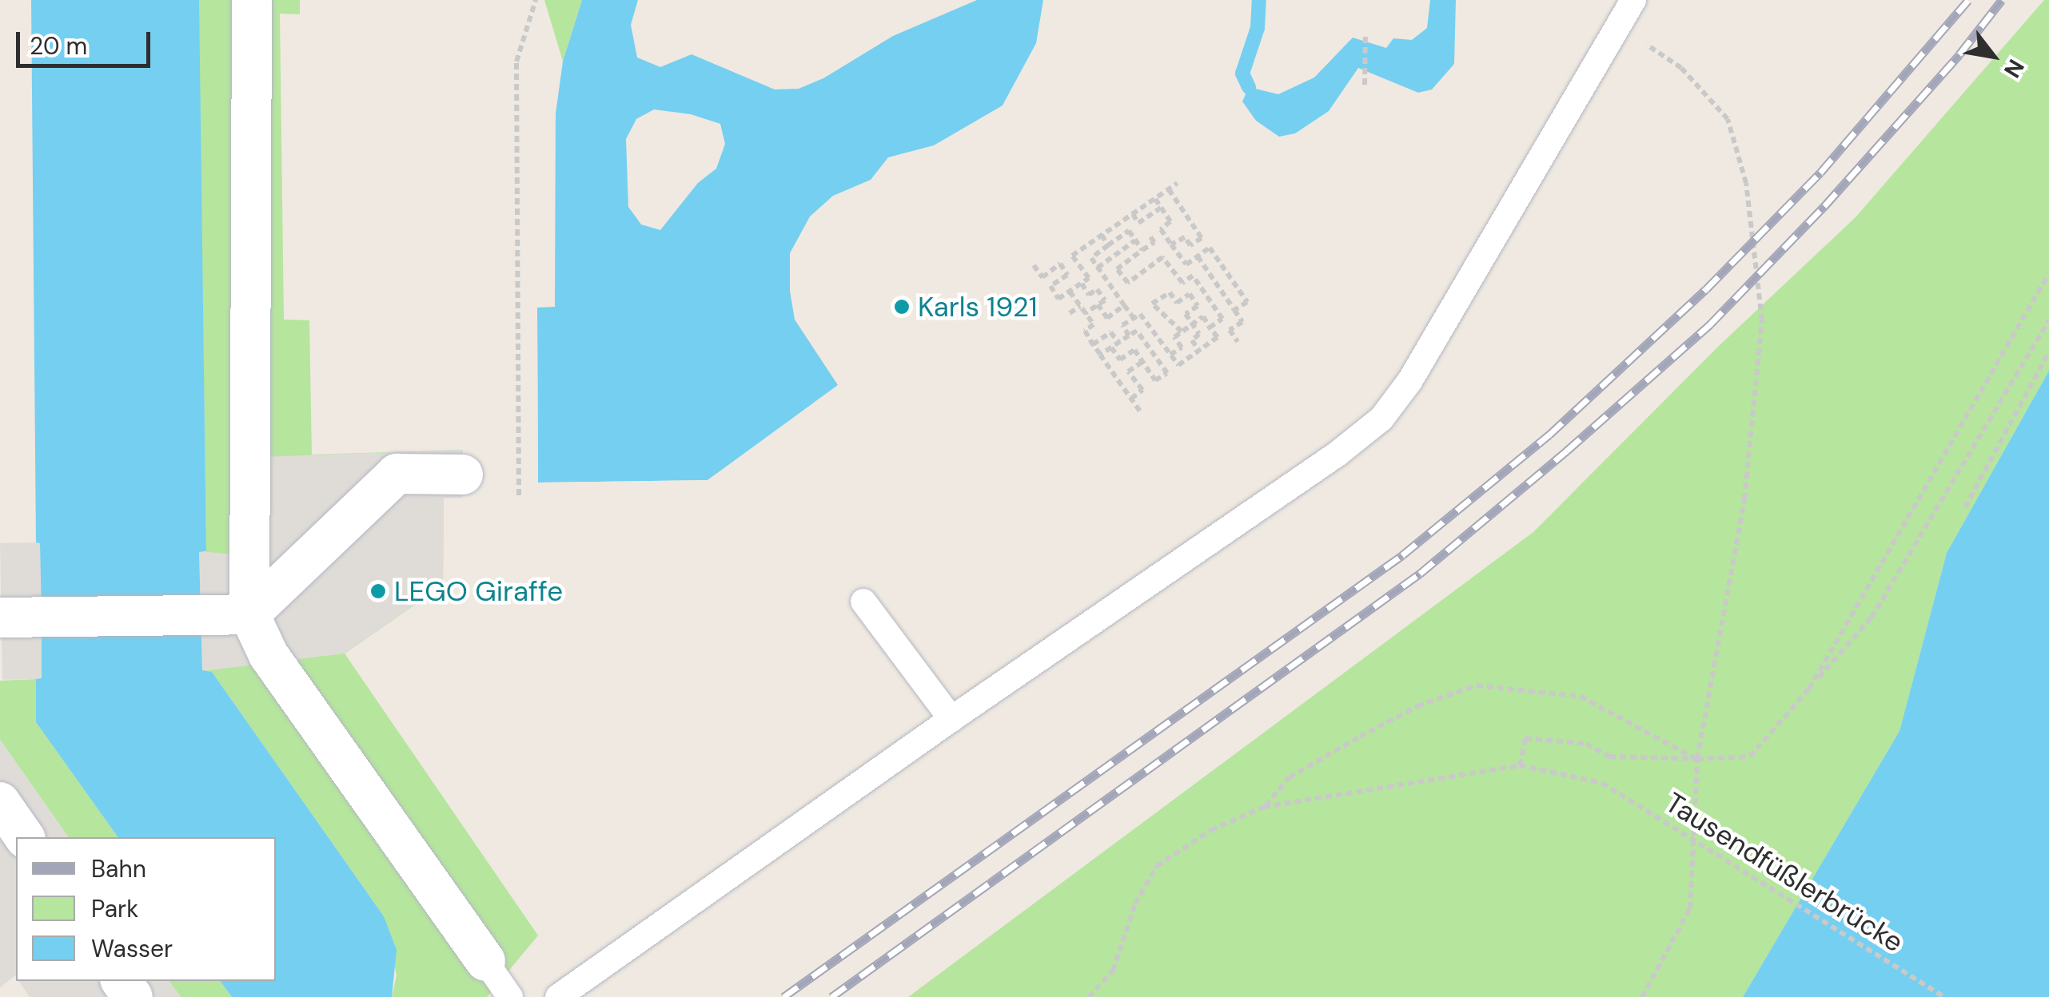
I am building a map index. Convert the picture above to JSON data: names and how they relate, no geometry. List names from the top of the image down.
{
  "streets": {
    "path": ["Tausendfüßlerbrücke"]
  },
  "places": ["Karls 1921", "LEGO Giraffe"],
  "legend": ["Bahn", "Park", "Wasser"],
  "scale_bar": "20 m",
  "north": "bottom right"
}
